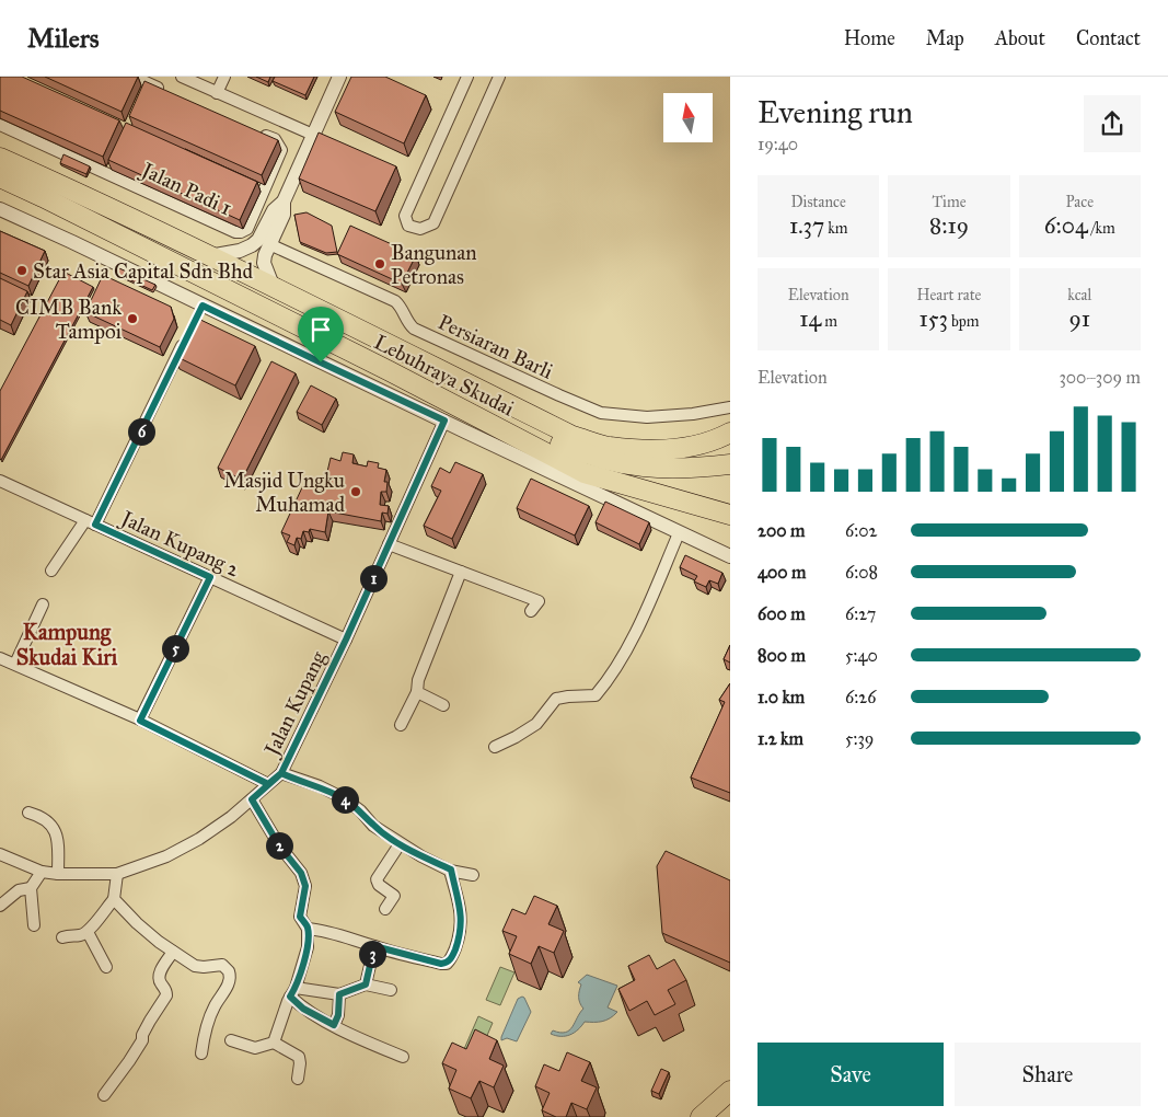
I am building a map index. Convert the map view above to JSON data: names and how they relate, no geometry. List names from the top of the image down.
{
  "streets": {
    "highway": ["Lebuhraya Skudai"],
    "street": [
      "Jalan Padi 1",
      "Persiaran Barli",
      "Jalan Kupang 2",
      "Jalan Kupang"
    ]
  },
  "crossings": [
    ["Jalan Kupang 2", "Jalan Kupang"]
  ],
  "districts": ["Kampung Skudai Kiri"],
  "places": [
    "Bangunan Petronas",
    "Star Asia Capital Sdn Bhd",
    "CIMB Bank Tampoi",
    "Masjid Ungku Muhamad"
  ],
  "north": "top",
  "page": {
    "header": "Milers",
    "nav": [
      "Home",
      "Map",
      "About",
      "Contact"
    ],
    "heading": ["Evening run", "19:40"],
    "stats": [
      ["Distance", "1.37 km"],
      ["Time", "8:19"],
      ["Pace", "6:04 /km"],
      ["Elevation", "14 m"],
      ["Heart rate", "153 bpm"],
      ["kcal", "91"]
    ],
    "chart": ["Elevation", "300–309 m"],
    "pins": [
      "6",
      "1",
      "5",
      "4",
      "2",
      "3"
    ],
    "list": [
      {
        "name": "200 m",
        "note": "6:02"
      },
      {
        "name": "400 m",
        "note": "6:08"
      },
      {
        "name": "600 m",
        "note": "6:27"
      },
      {
        "name": "800 m",
        "note": "5:40"
      },
      {
        "name": "1.0 km",
        "note": "6:26"
      },
      {
        "name": "1.2 km",
        "note": "5:39"
      }
    ],
    "buttons": ["Save", "Share"]
  }
}
